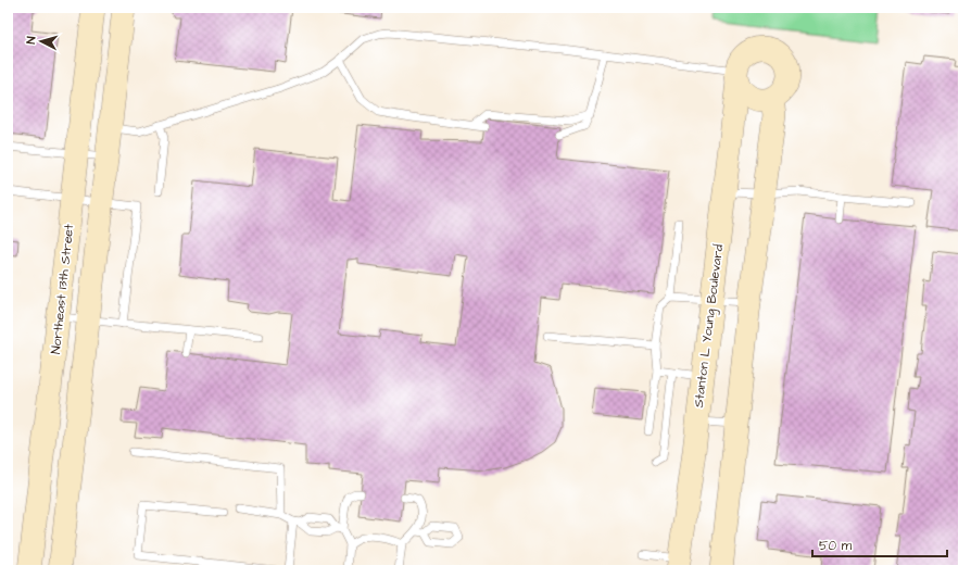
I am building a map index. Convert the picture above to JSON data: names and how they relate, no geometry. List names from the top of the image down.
{
  "streets": {
    "main road": ["Northeast 13th Street", "Stanton L Young Boulevard"]
  },
  "scale_bar": "50 m",
  "north": "left"
}
